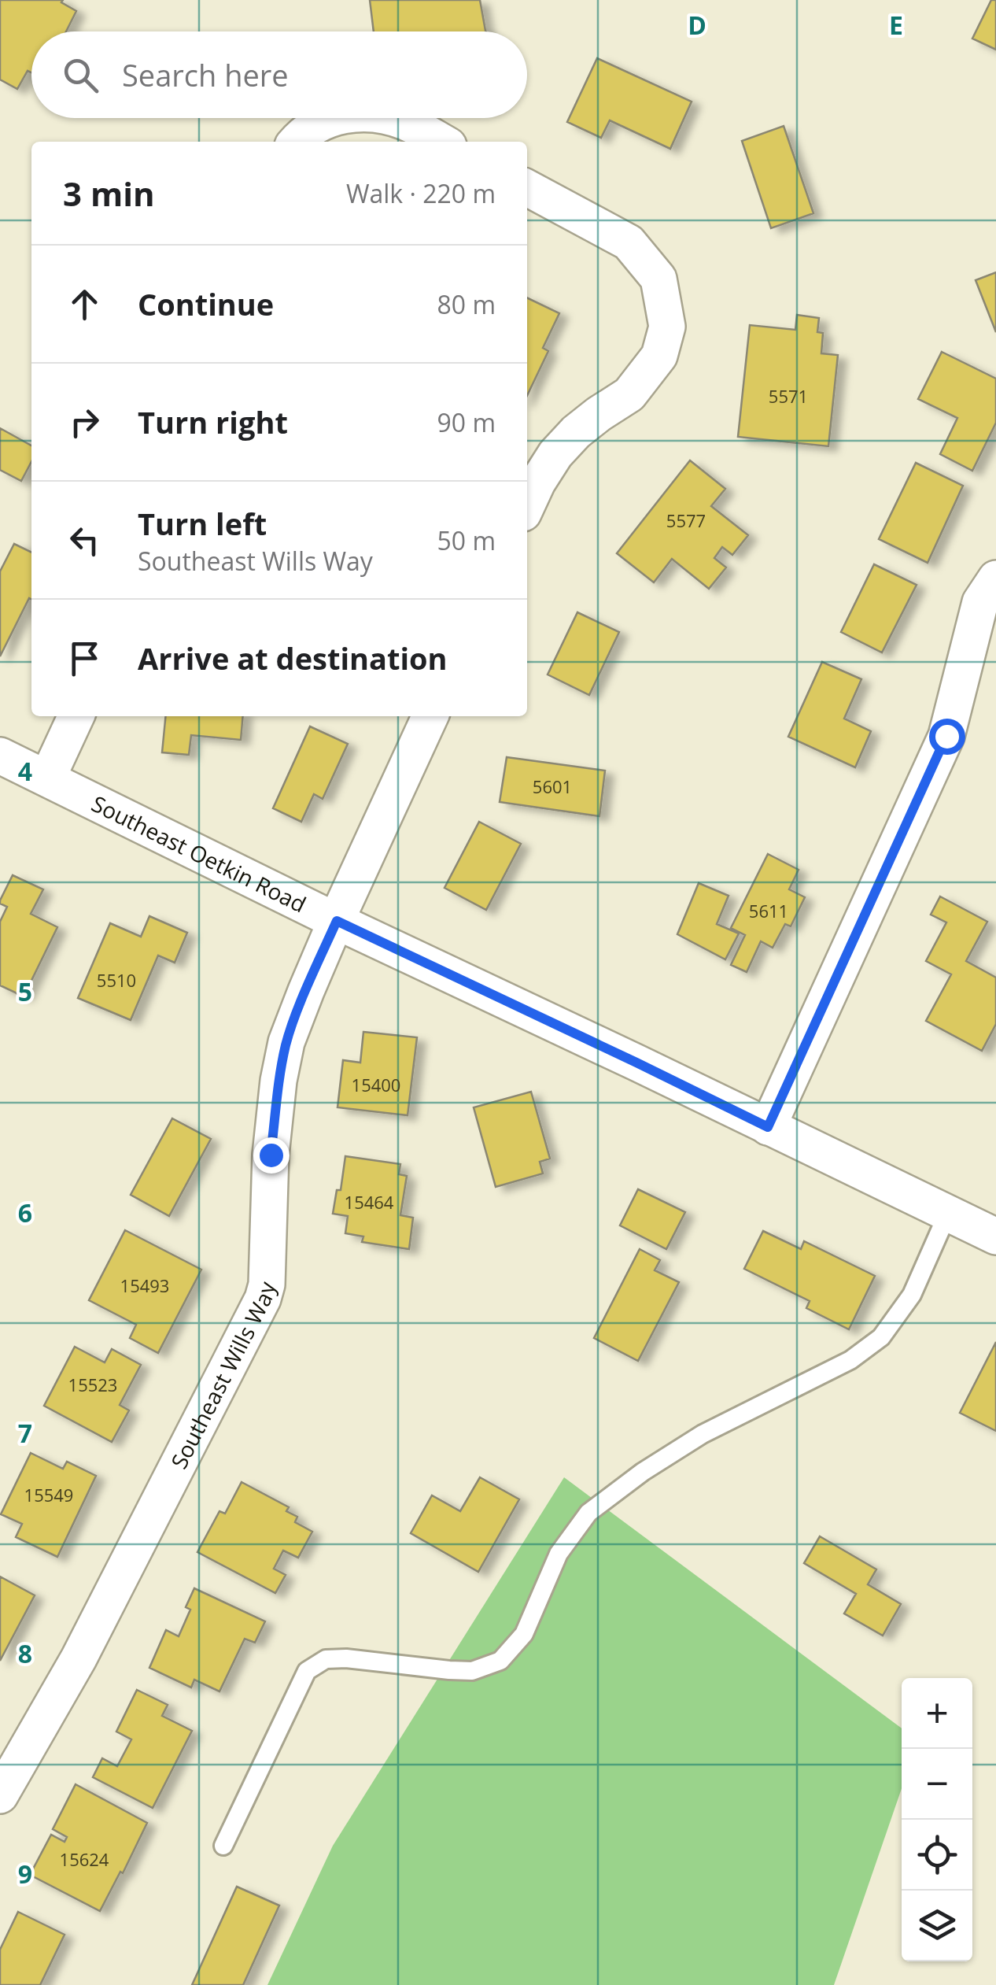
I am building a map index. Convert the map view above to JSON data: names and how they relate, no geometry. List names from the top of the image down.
{
  "streets": {
    "street": ["Southeast Oetkin Road", "Southeast Wills Way"]
  },
  "crossings": [
    ["Southeast Oetkin Road", "Southeast Wills Way"]
  ],
  "house_numbers": [
    "5571",
    "5577",
    "5601",
    "5611",
    "5510",
    "15400",
    "15464",
    "15493",
    "15523",
    "15549",
    "15624"
  ],
  "page": {
    "search": "Search here",
    "heading": ["3 min", "Walk · 220 m"],
    "list": [
      ["Continue", "80 m"],
      ["Turn right", "90 m"],
      ["Turn left", "Southeast Wills Way", "50 m"],
      "Arrive at destination"
    ],
    "map_buttons": ["+", "−"]
  },
  "grid": {
    "columns": ["D", "E"],
    "rows": [
      "4",
      "5",
      "6",
      "7",
      "8",
      "9"
    ]
  }
}
